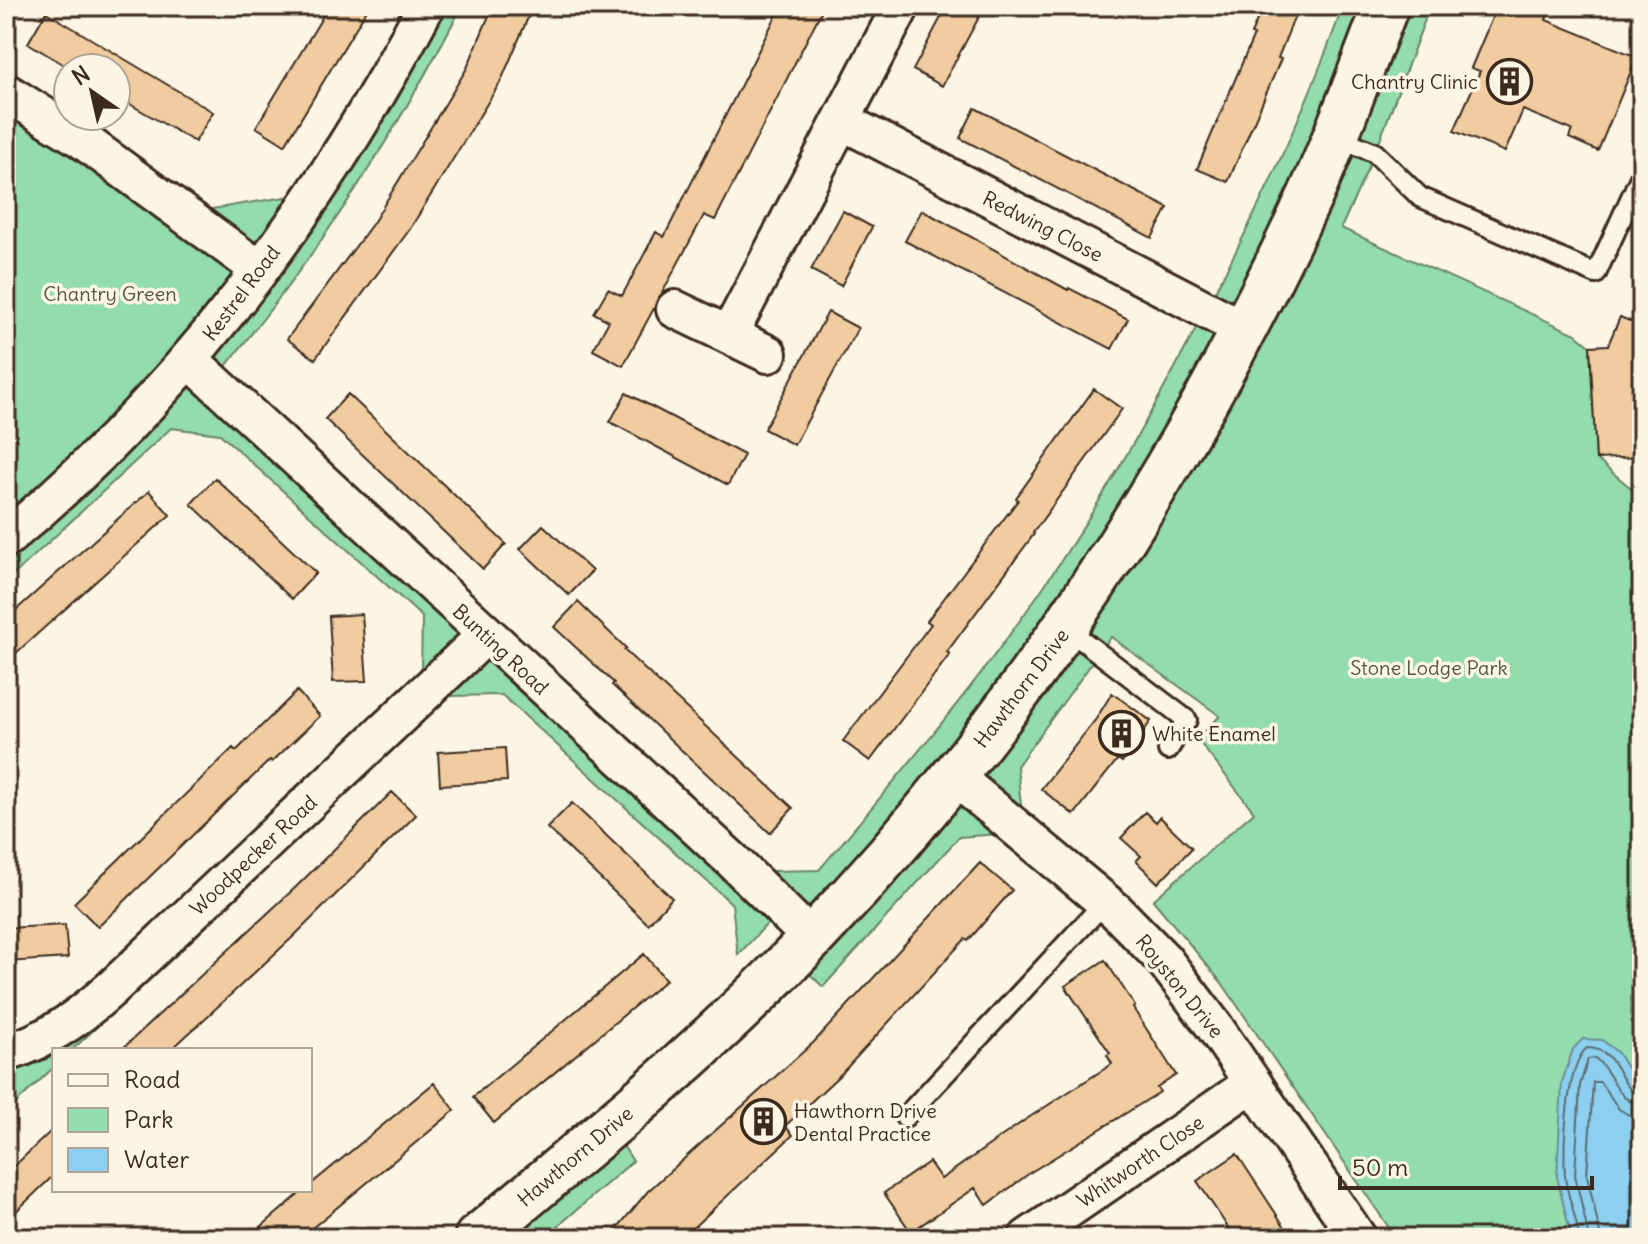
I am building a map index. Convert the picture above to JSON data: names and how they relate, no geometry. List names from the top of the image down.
{
  "streets": {
    "street": [
      "Redwing Close",
      "Kestrel Road",
      "Bunting Road",
      "Hawthorn Drive",
      "Woodpecker Road",
      "Royston Drive",
      "Whitworth Close"
    ]
  },
  "crossings": [
    ["Redwing Close", "Hawthorn Drive"],
    ["Kestrel Road", "Bunting Road"],
    ["Bunting Road", "Hawthorn Drive"],
    ["Bunting Road", "Woodpecker Road"],
    ["Hawthorn Drive", "Royston Drive"],
    ["Royston Drive", "Whitworth Close"]
  ],
  "parks": ["Chantry Green", "Stone Lodge Park"],
  "places": {
    "building": ["Chantry Clinic", "White Enamel", "Hawthorn Drive Dental Practice"]
  },
  "legend": ["Road", "Park", "Water"],
  "scale_bar": "50 m",
  "north": "top left"
}
